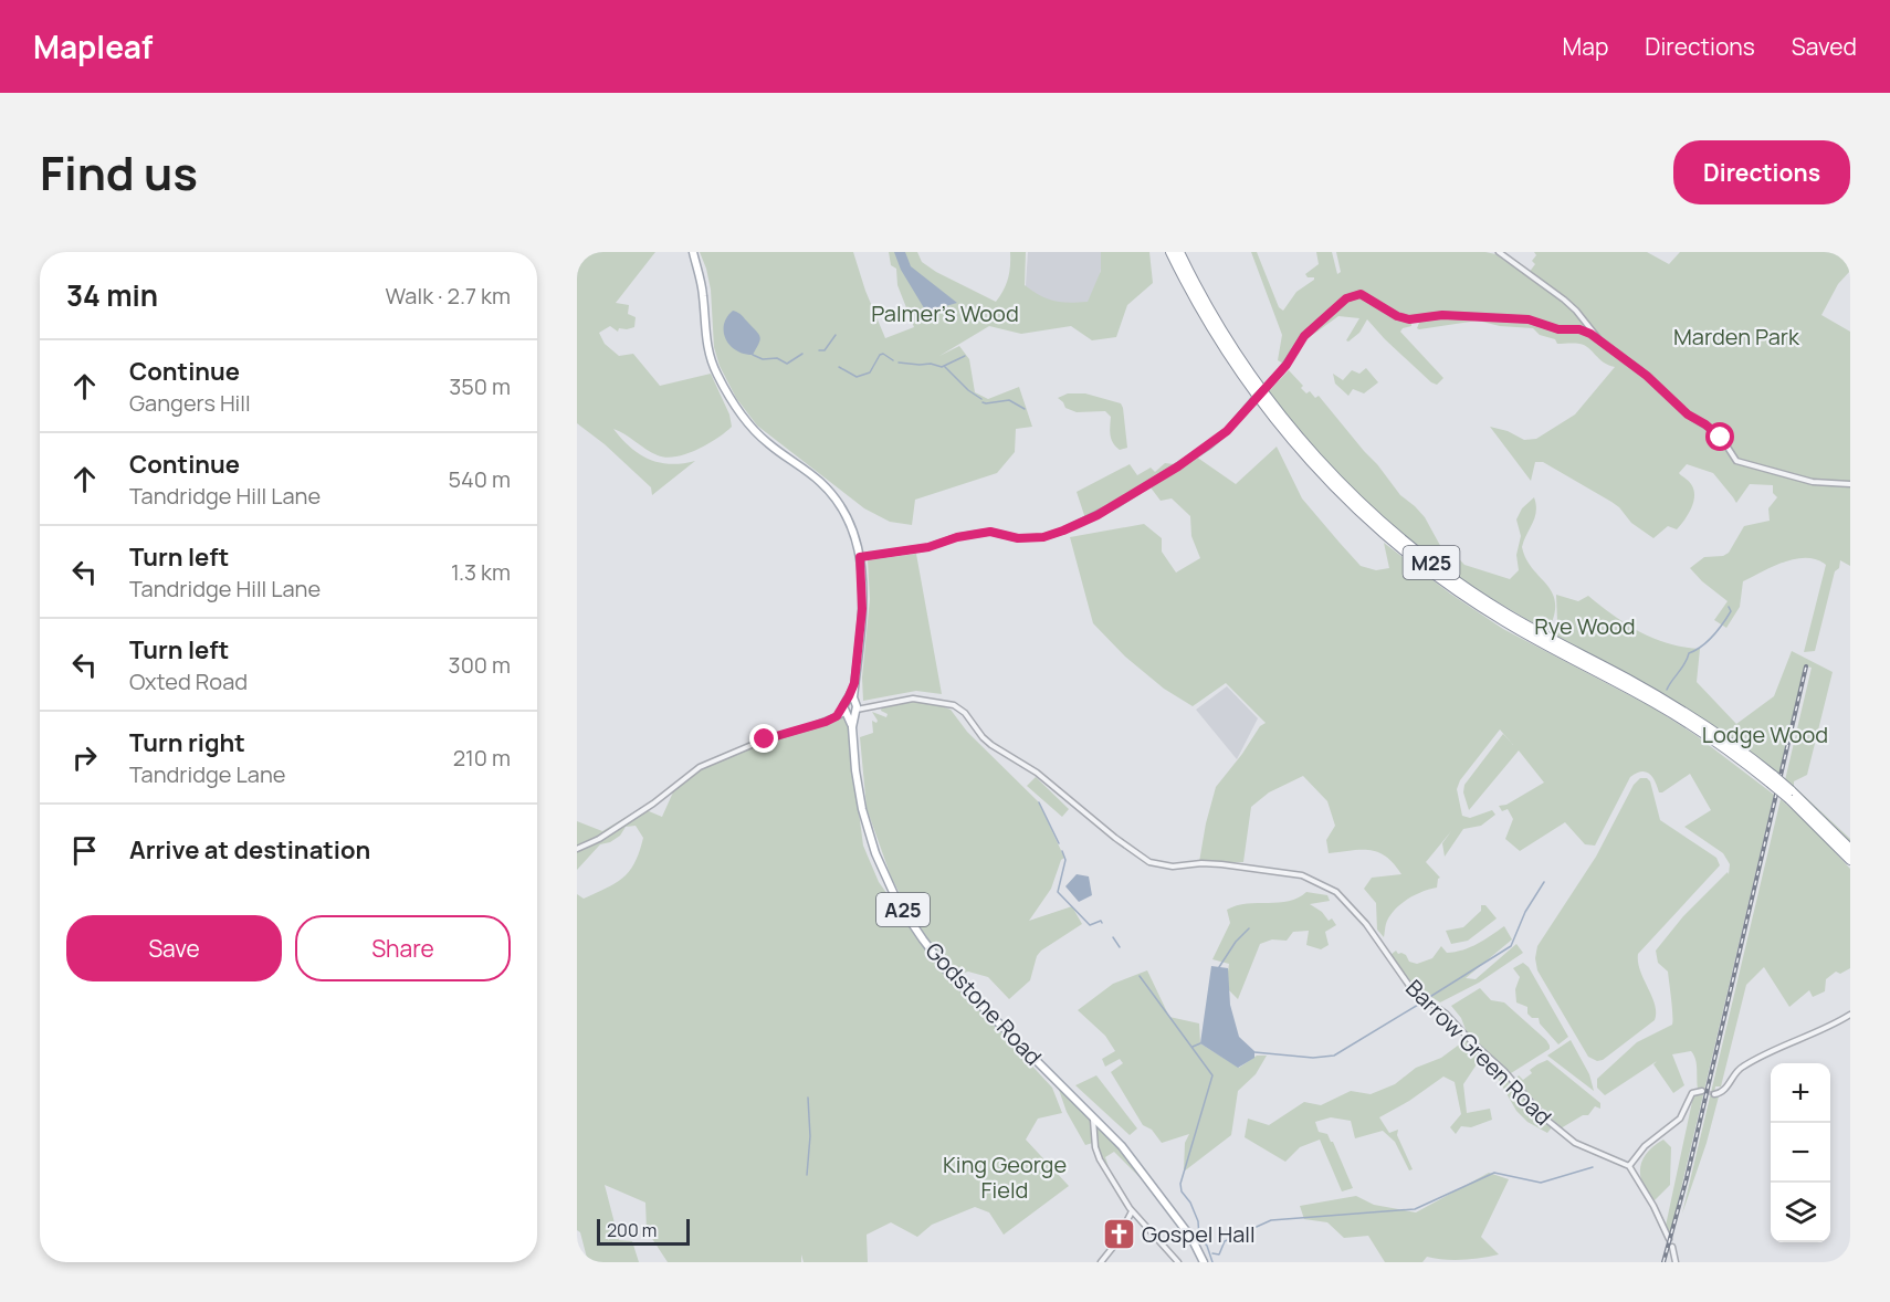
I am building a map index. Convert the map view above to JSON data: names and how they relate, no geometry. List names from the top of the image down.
{
  "streets": {
    "highway": ["M25"],
    "main road": ["A25", "Godstone Road"],
    "street": ["Barrow Green Road"]
  },
  "crossings": [
    ["A25", "Godstone Road"],
    ["A25", "Barrow Green Road"],
    ["Godstone Road", "Barrow Green Road"]
  ],
  "parks": [
    "Palmer's Wood",
    "Marden Park",
    "Rye Wood",
    "Lodge Wood",
    "King George Field"
  ],
  "places": {
    "church": ["Gospel Hall"]
  },
  "scale_bar": "200 m",
  "page": {
    "header": "Mapleaf",
    "nav": ["Map", "Directions", "Saved"],
    "title": "Find us",
    "buttons": [
      "Directions",
      ["Save", "Share"]
    ],
    "heading": ["34 min", "Walk · 2.7 km"],
    "list": [
      ["Continue", "Gangers Hill", "350 m"],
      ["Continue", "Tandridge Hill Lane", "540 m"],
      ["Turn left", "Tandridge Hill Lane", "1.3 km"],
      ["Turn left", "Oxted Road", "300 m"],
      ["Turn right", "Tandridge Lane", "210 m"],
      "Arrive at destination"
    ],
    "map_buttons": ["+", "−"],
    "scale": "200 m"
  }
}
